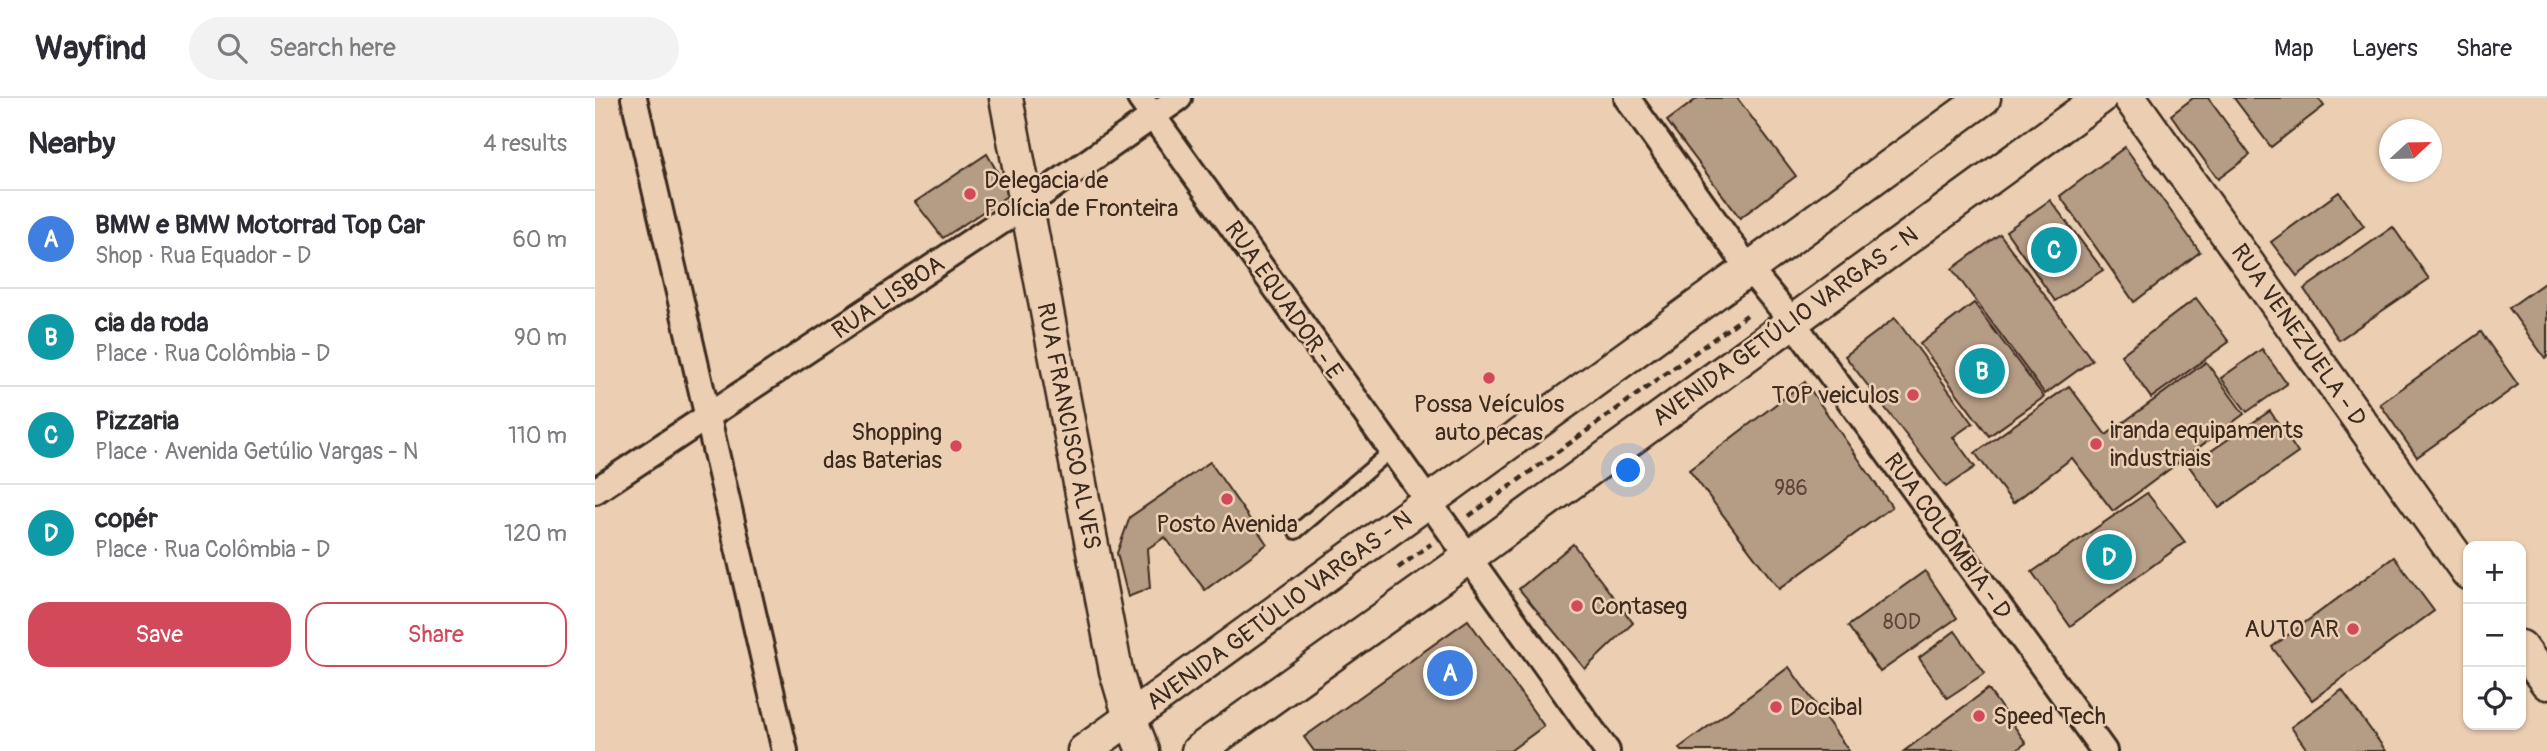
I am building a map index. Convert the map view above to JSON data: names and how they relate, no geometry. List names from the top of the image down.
{
  "streets": {
    "street": [
      "RUA LISBOA",
      "RUA EQUADOR - E",
      "AVENIDA GETÚLIO VARGAS - N",
      "RUA VENEZUELA - D",
      "RUA FRANCISCO ALVES",
      "RUA COLÔMBIA - D"
    ]
  },
  "crossings": [
    ["RUA LISBOA", "RUA EQUADOR - E"],
    ["RUA LISBOA", "RUA FRANCISCO ALVES"],
    ["RUA EQUADOR - E", "AVENIDA GETÚLIO VARGAS - N"],
    ["AVENIDA GETÚLIO VARGAS - N", "RUA FRANCISCO ALVES"],
    ["AVENIDA GETÚLIO VARGAS - N", "RUA COLÔMBIA - D"]
  ],
  "places": [
    "Delegacia de Polícia de Fronteira",
    "Possa Veículos auto pecas",
    "TOP veiculos",
    "iranda equipaments industriais",
    "Shopping das Baterias",
    "Posto Avenida",
    "Contaseg",
    "AUTO AR",
    "Docibal",
    "Speed Tech"
  ],
  "house_numbers": ["986", "80D"],
  "north": "right",
  "page": {
    "header": "Wayfind",
    "search": "Search here",
    "nav": ["Map", "Layers", "Share"],
    "heading": ["Nearby", "4 results"],
    "list": [
      {
        "mark": "A",
        "name": "BMW e BMW Motorrad Top Car",
        "note": "Shop · Rua Equador - D",
        "value": "60 m"
      },
      {
        "mark": "B",
        "name": "cia da roda",
        "note": "Place · Rua Colômbia - D",
        "value": "90 m"
      },
      {
        "mark": "C",
        "name": "Pizzaria",
        "note": "Place · Avenida Getúlio Vargas - N",
        "value": "110 m"
      },
      {
        "mark": "D",
        "name": "copér",
        "note": "Place · Rua Colômbia - D",
        "value": "120 m"
      }
    ],
    "pins": [
      "C",
      "B",
      "D",
      "A"
    ],
    "map_buttons": ["+", "−"],
    "buttons": ["Save", "Share"]
  }
}
